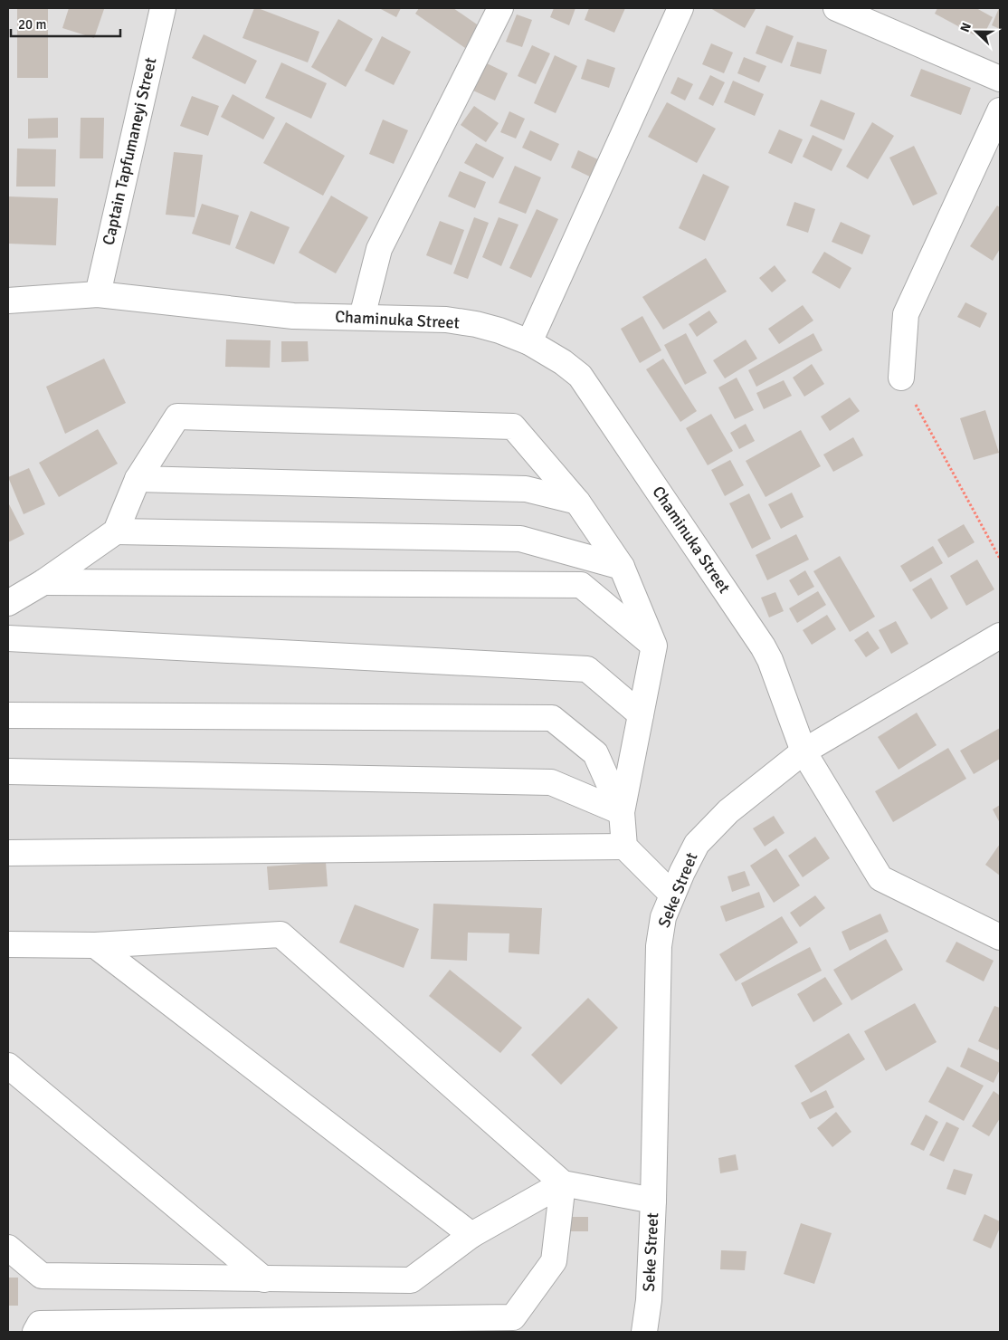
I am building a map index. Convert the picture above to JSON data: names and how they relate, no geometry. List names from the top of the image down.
{
  "streets": {
    "street": ["Captain Tapfumaneyi Street", "Chaminuka Street", "Seke Street"]
  },
  "crossings": [
    ["Captain Tapfumaneyi Street", "Chaminuka Street"],
    ["Chaminuka Street", "Seke Street"]
  ],
  "scale_bar": "20 m",
  "north": "left"
}
